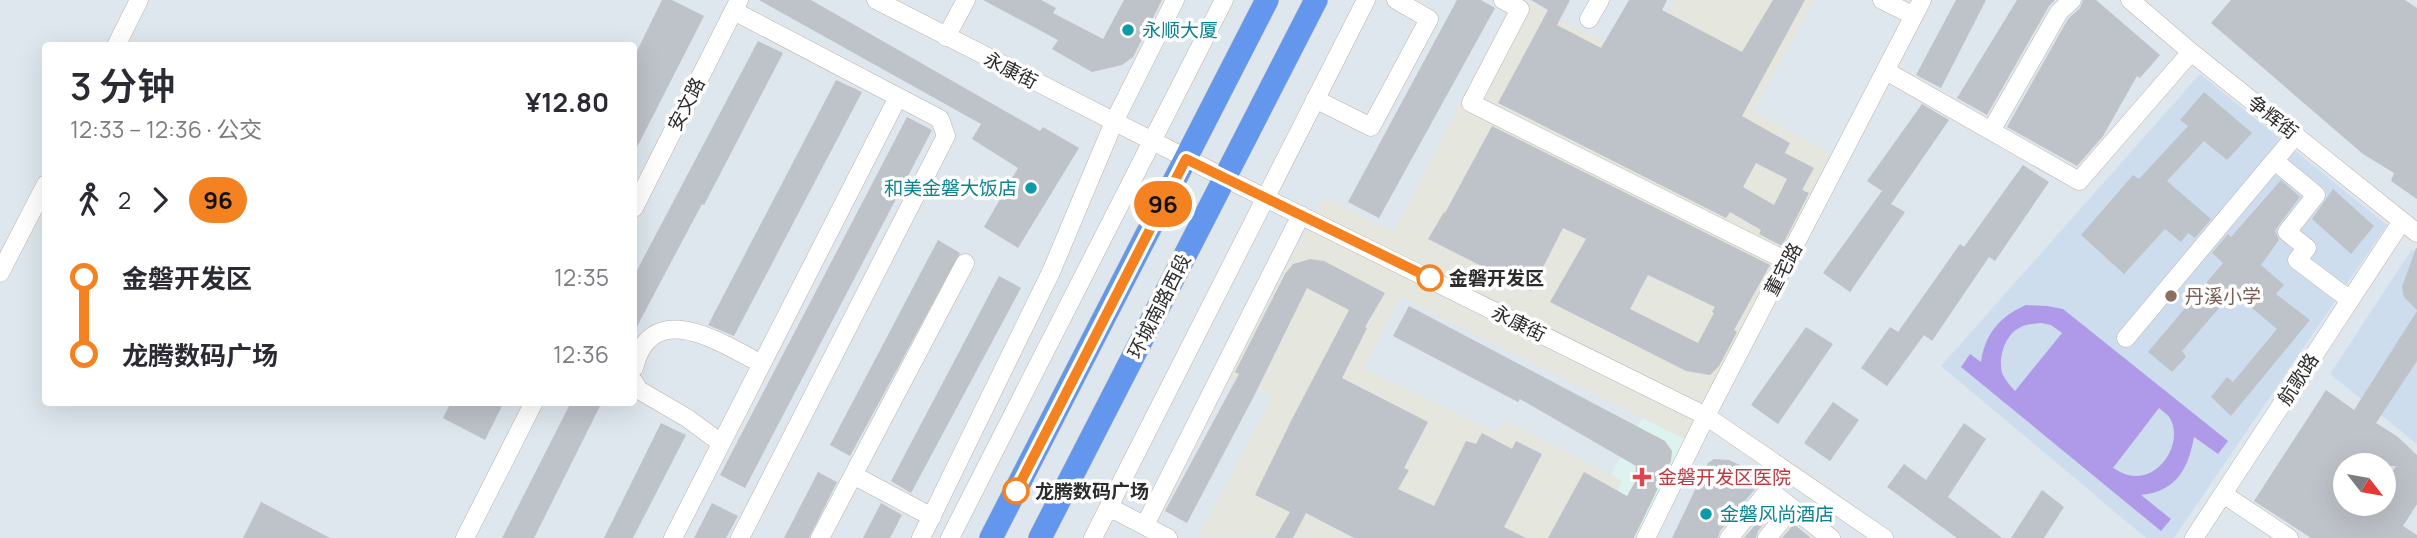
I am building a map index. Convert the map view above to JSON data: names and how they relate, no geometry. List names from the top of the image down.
{
  "streets": {
    "main road": ["环城南路西段"],
    "street": [
      "永康街",
      "安文路",
      "争辉街",
      "董宅路",
      "航歌路"
    ]
  },
  "crossings": [
    ["永康街", "董宅路"],
    ["永康街", "环城南路西段"],
    ["争辉街", "航歌路"]
  ],
  "places": {
    "other": [
      "永顺大厦",
      "和美金磐大饭店",
      "金磐开发区",
      "丹溪小学",
      "龙腾数码广场",
      "金磐风尚酒店"
    ],
    "health": ["金磐开发区医院"]
  },
  "lines": ["bus line 96"],
  "north": "bottom right",
  "page": {
    "on_map": "96",
    "heading": ["3 分钟", "12:33 – 12:36 · 公交", "¥12.80"],
    "legs": ["2", "96"],
    "list": [
      {
        "name": "金磐开发区",
        "value": "12:35"
      },
      {
        "name": "龙腾数码广场",
        "value": "12:36"
      }
    ]
  }
}
